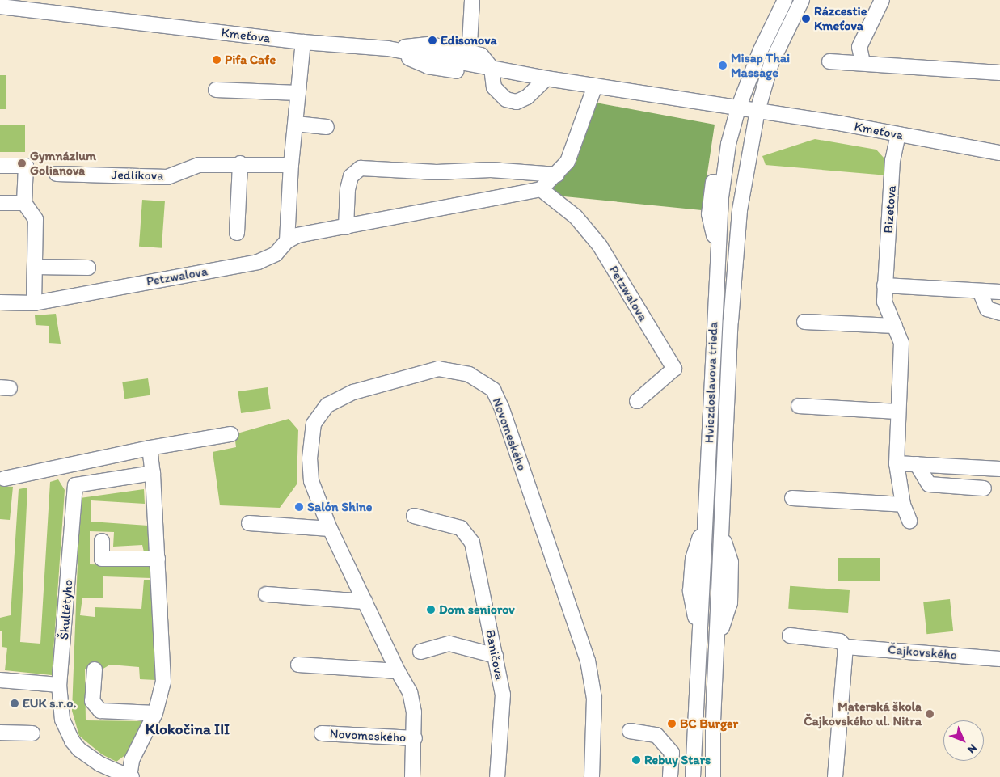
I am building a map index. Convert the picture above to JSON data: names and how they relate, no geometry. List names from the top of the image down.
{
  "streets": {
    "street": [
      "Kmeťova",
      "Jedlíkova",
      "Bizetova",
      "Petzwalova",
      "Hviezdoslavova trieda",
      "Novomeského",
      "Škultétyho",
      "Čajkovského",
      "Baničova"
    ]
  },
  "crossings": [
    ["Kmeťova", "Bizetova"],
    ["Kmeťova", "Hviezdoslavova trieda"]
  ],
  "districts": ["Klokočina III"],
  "places": [
    "Rázcestie Kmeťova",
    "Edisonova",
    "Pifa Cafe",
    "Misap Thai Massage",
    "Gymnázium Golianova",
    "Salón Shine",
    "Dom seniorov",
    "EUK s.r.o.",
    "Materská škola Čajkovského ul. Nitra",
    "BC Burger",
    "Rebuy Stars"
  ],
  "north": "bottom right"
}
